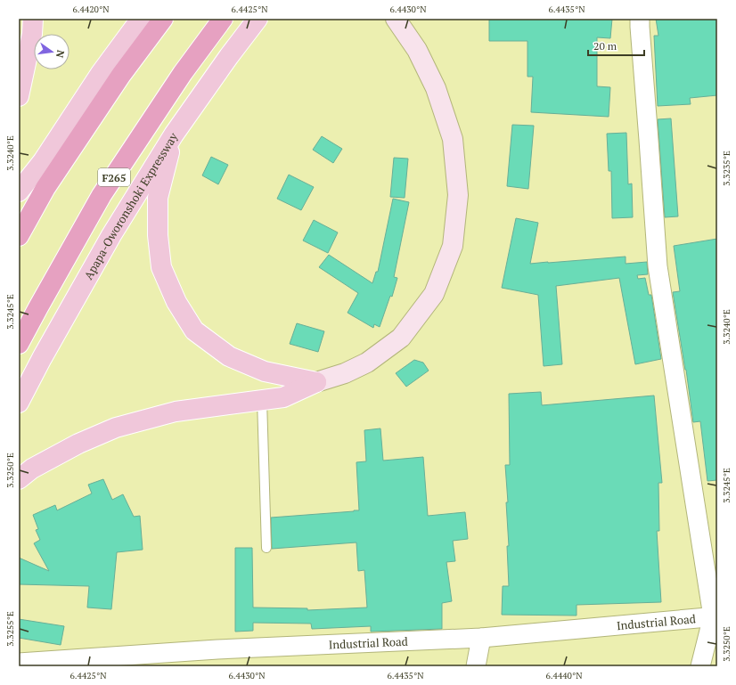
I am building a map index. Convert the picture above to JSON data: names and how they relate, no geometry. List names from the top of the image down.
{
  "streets": {
    "highway": ["F265"],
    "main road": ["Apapa-Oworonshoki Expressway"],
    "street": ["Industrial Road"]
  },
  "scale_bar": "20 m",
  "north": "right",
  "coordinates": [
    "6.4420°N",
    "6.4425°N",
    "6.4430°N",
    "6.4435°N",
    "3.3240°E",
    "3.3235°E",
    "3.3245°E",
    "3.3250°E",
    "3.3255°E",
    "6.4440°N"
  ]
}
